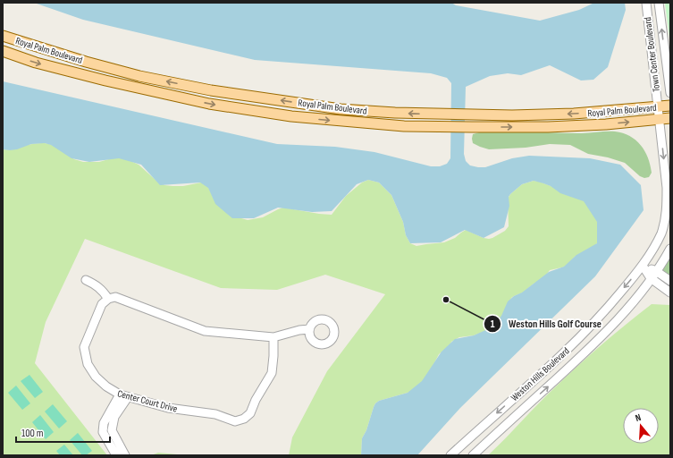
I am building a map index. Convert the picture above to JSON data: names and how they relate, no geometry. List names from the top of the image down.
{
  "streets": {
    "main road": ["Royal Palm Boulevard"],
    "street": ["Town Center Boulevard", "Weston Hills Boulevard", "Center Court Drive"]
  },
  "crossings": [
    ["Royal Palm Boulevard", "Town Center Boulevard"],
    ["Royal Palm Boulevard", "Weston Hills Boulevard"],
    ["Town Center Boulevard", "Weston Hills Boulevard"]
  ],
  "places": ["Weston Hills Golf Course"],
  "scale_bar": "100 m",
  "north": "top"
}
